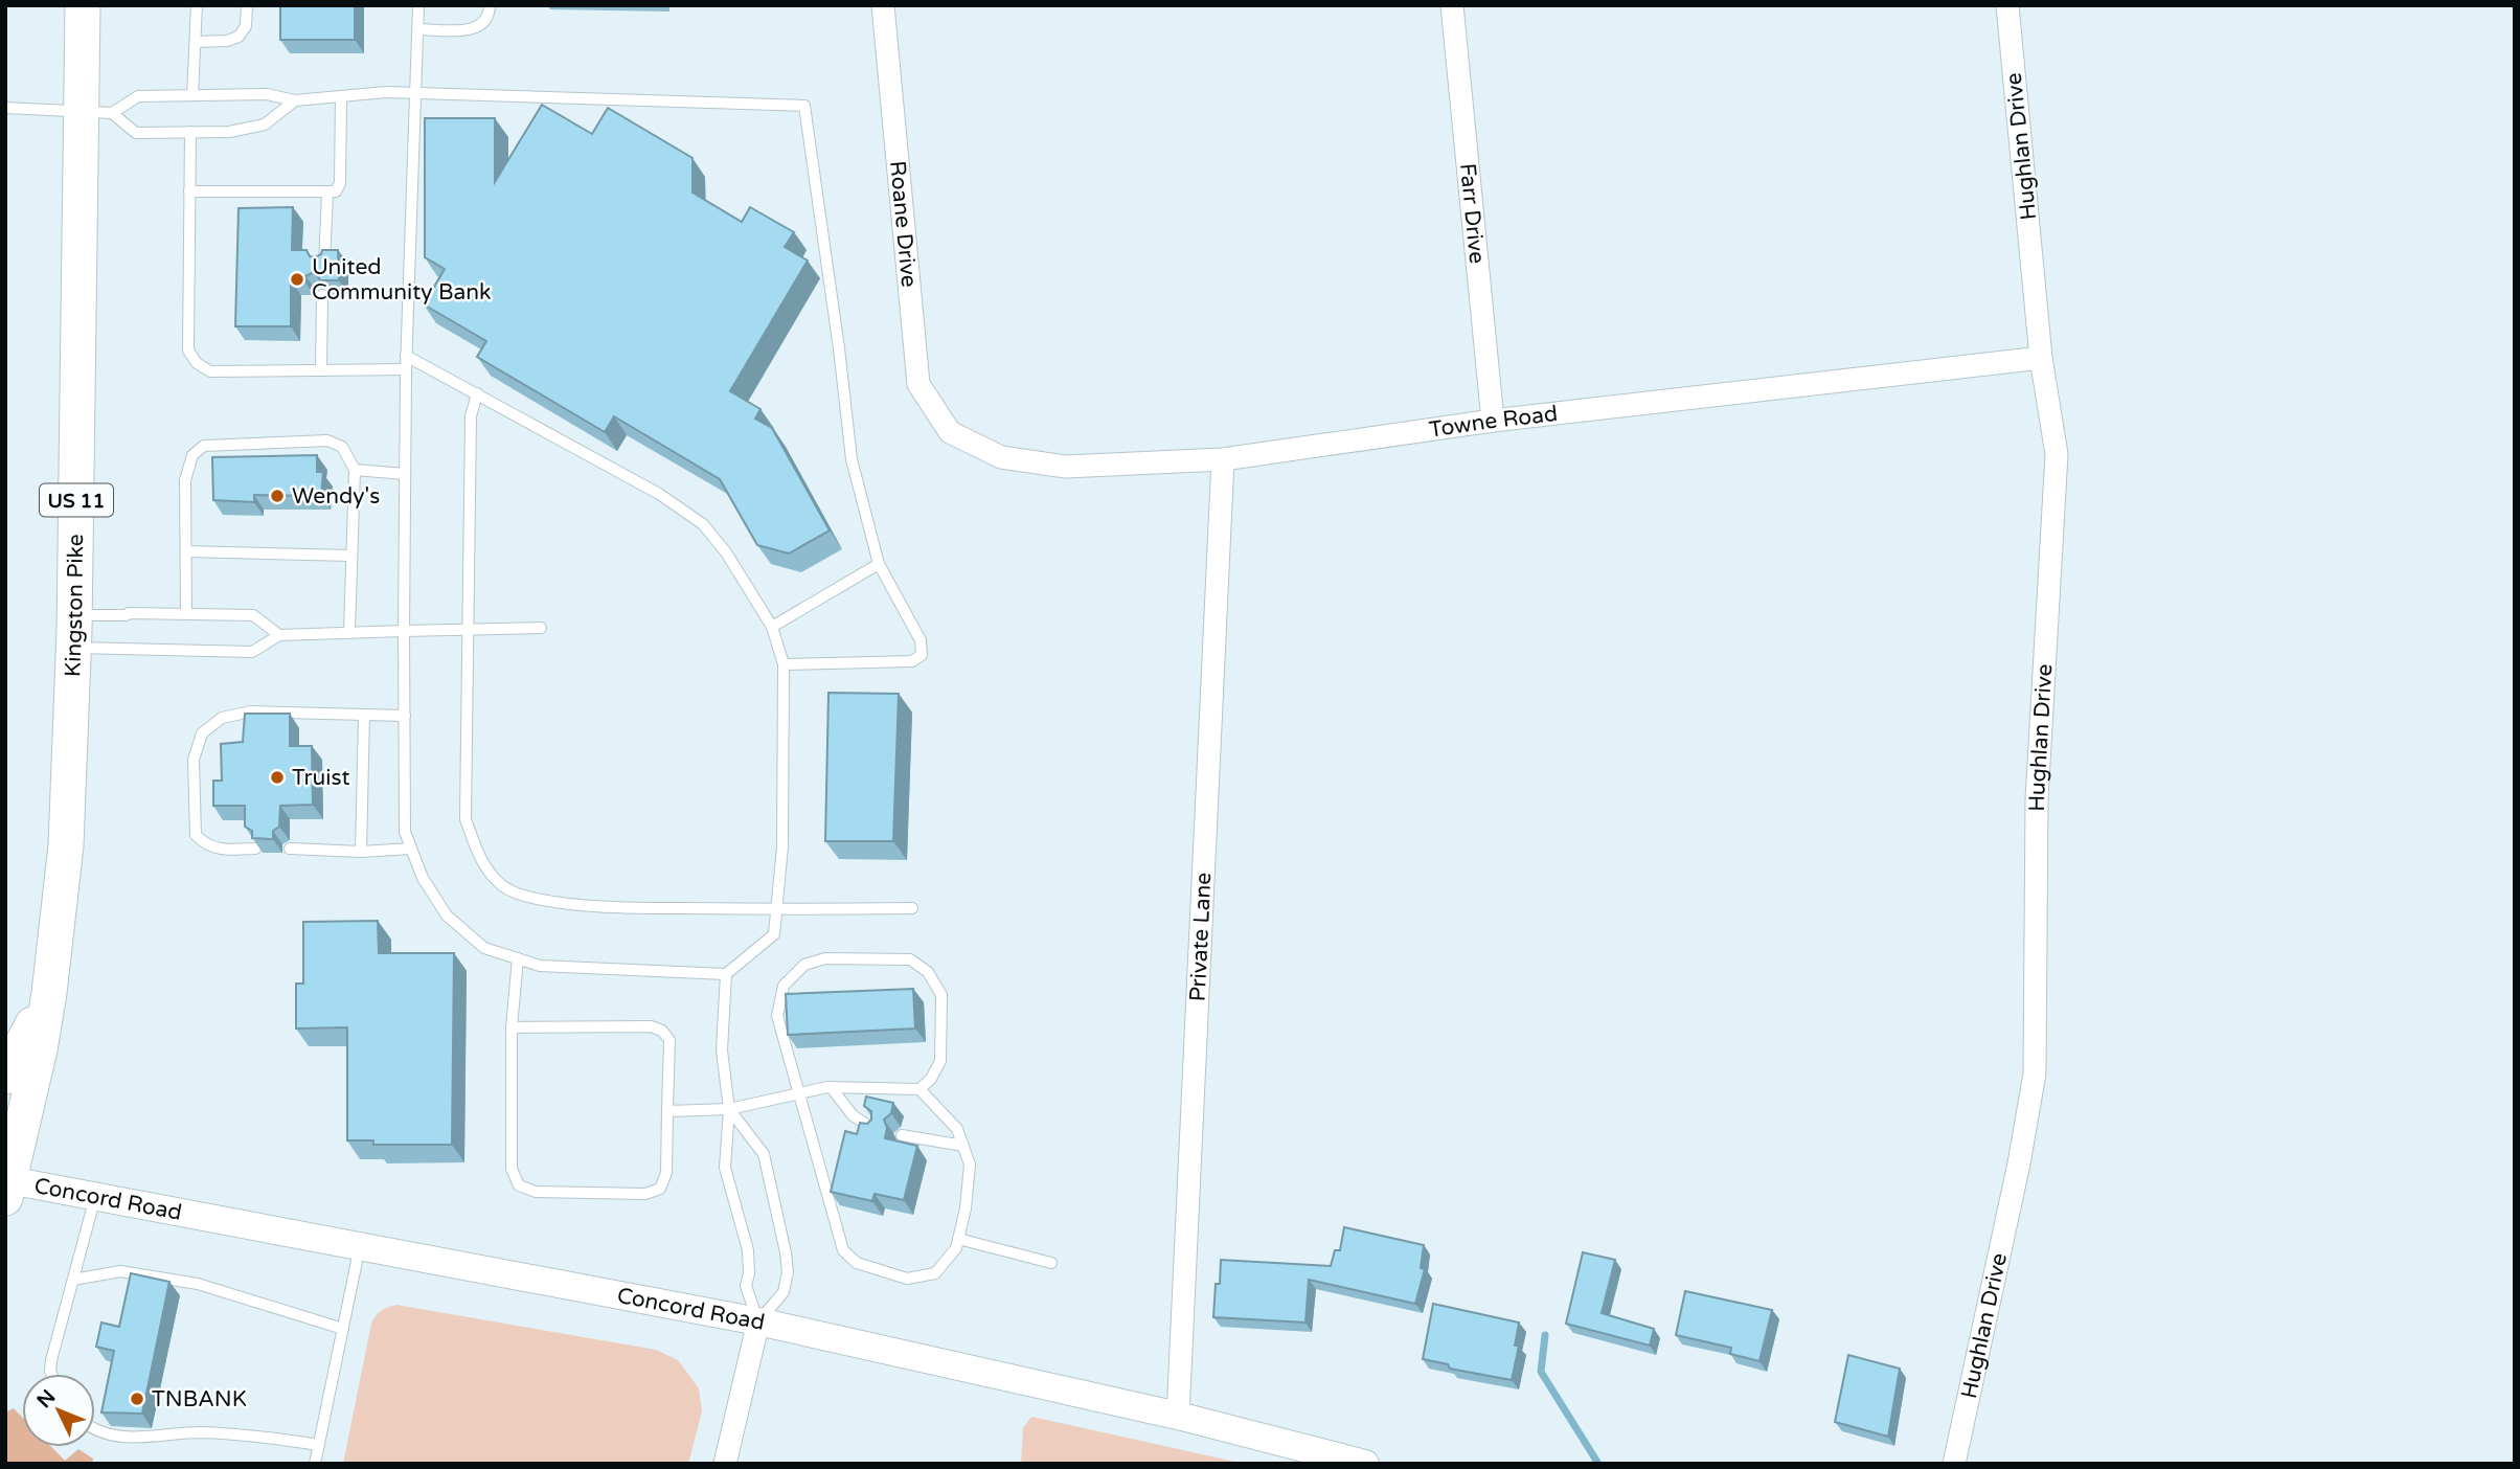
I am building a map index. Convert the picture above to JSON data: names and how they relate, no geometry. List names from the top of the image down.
{
  "streets": {
    "main road": ["US 11", "Kingston Pike"],
    "street": [
      "Hughlan Drive",
      "Farr Drive",
      "Roane Drive",
      "Towne Road",
      "Private Lane",
      "Concord Road"
    ]
  },
  "crossings": [
    ["Hughlan Drive", "Towne Road"],
    ["Farr Drive", "Towne Road"],
    ["Roane Drive", "Towne Road"],
    ["Towne Road", "Private Lane"],
    ["Kingston Pike", "Concord Road"],
    ["Private Lane", "Concord Road"]
  ],
  "places": [
    "United Community Bank",
    "Wendy's",
    "Truist",
    "TNBANK"
  ],
  "north": "top left"
}
